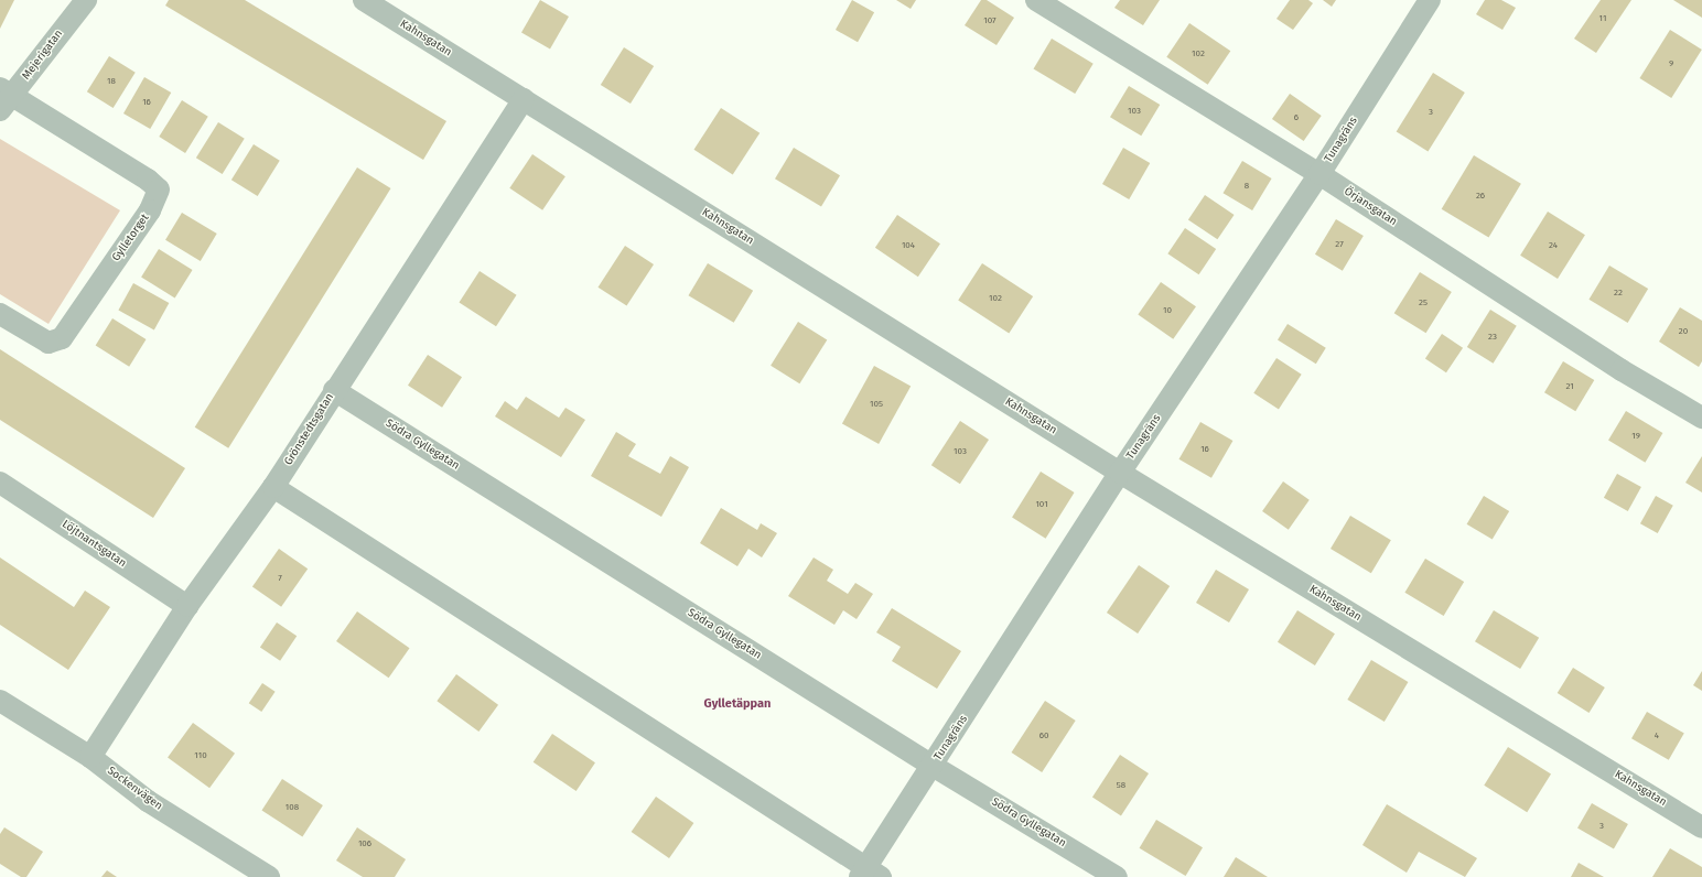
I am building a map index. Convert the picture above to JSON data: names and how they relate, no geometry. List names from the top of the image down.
{
  "streets": {
    "street": [
      "Kahnsgatan",
      "Mejerigatan",
      "Tunagräns",
      "Örjansgatan",
      "Gylletorget",
      "Grönstedtsgatan",
      "Södra Gyllegatan",
      "Löjtnantsgatan",
      "Sockenvägen"
    ]
  },
  "crossings": [
    ["Kahnsgatan", "Tunagräns"],
    ["Kahnsgatan", "Grönstedtsgatan"],
    ["Mejerigatan", "Gylletorget"],
    ["Tunagräns", "Örjansgatan"],
    ["Tunagräns", "Södra Gyllegatan"],
    ["Grönstedtsgatan", "Södra Gyllegatan"],
    ["Grönstedtsgatan", "Löjtnantsgatan"],
    ["Grönstedtsgatan", "Sockenvägen"]
  ],
  "districts": ["Gylletäppan"],
  "house_numbers": [
    "11",
    "107",
    "102",
    "9",
    "18",
    "16",
    "103",
    "3",
    "6",
    "8",
    "26",
    "27",
    "104",
    "24",
    "22",
    "102",
    "25",
    "10",
    "20",
    "23",
    "21",
    "105",
    "19",
    "16",
    "103",
    "101",
    "7",
    "60",
    "4",
    "110",
    "58",
    "108",
    "3",
    "106"
  ]
}
